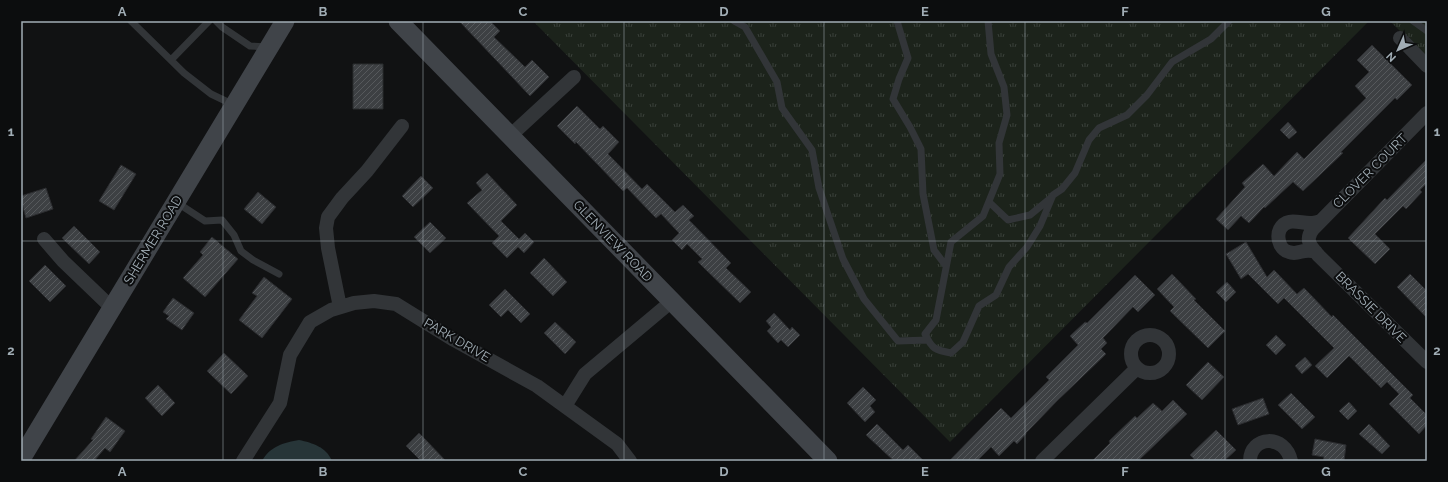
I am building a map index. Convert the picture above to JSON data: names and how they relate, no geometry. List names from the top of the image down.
{
  "streets": {
    "main road": ["SHERMER ROAD", "GLENVIEW ROAD"],
    "street": ["CLOVER COURT", "BRASSIE DRIVE", "PARK DRIVE"]
  },
  "crossings": [
    ["CLOVER COURT", "BRASSIE DRIVE"]
  ],
  "north": "bottom left",
  "grid": {
    "columns": [
      "A",
      "B",
      "C",
      "D",
      "E",
      "F",
      "G"
    ],
    "rows": ["1", "2"]
  }
}
